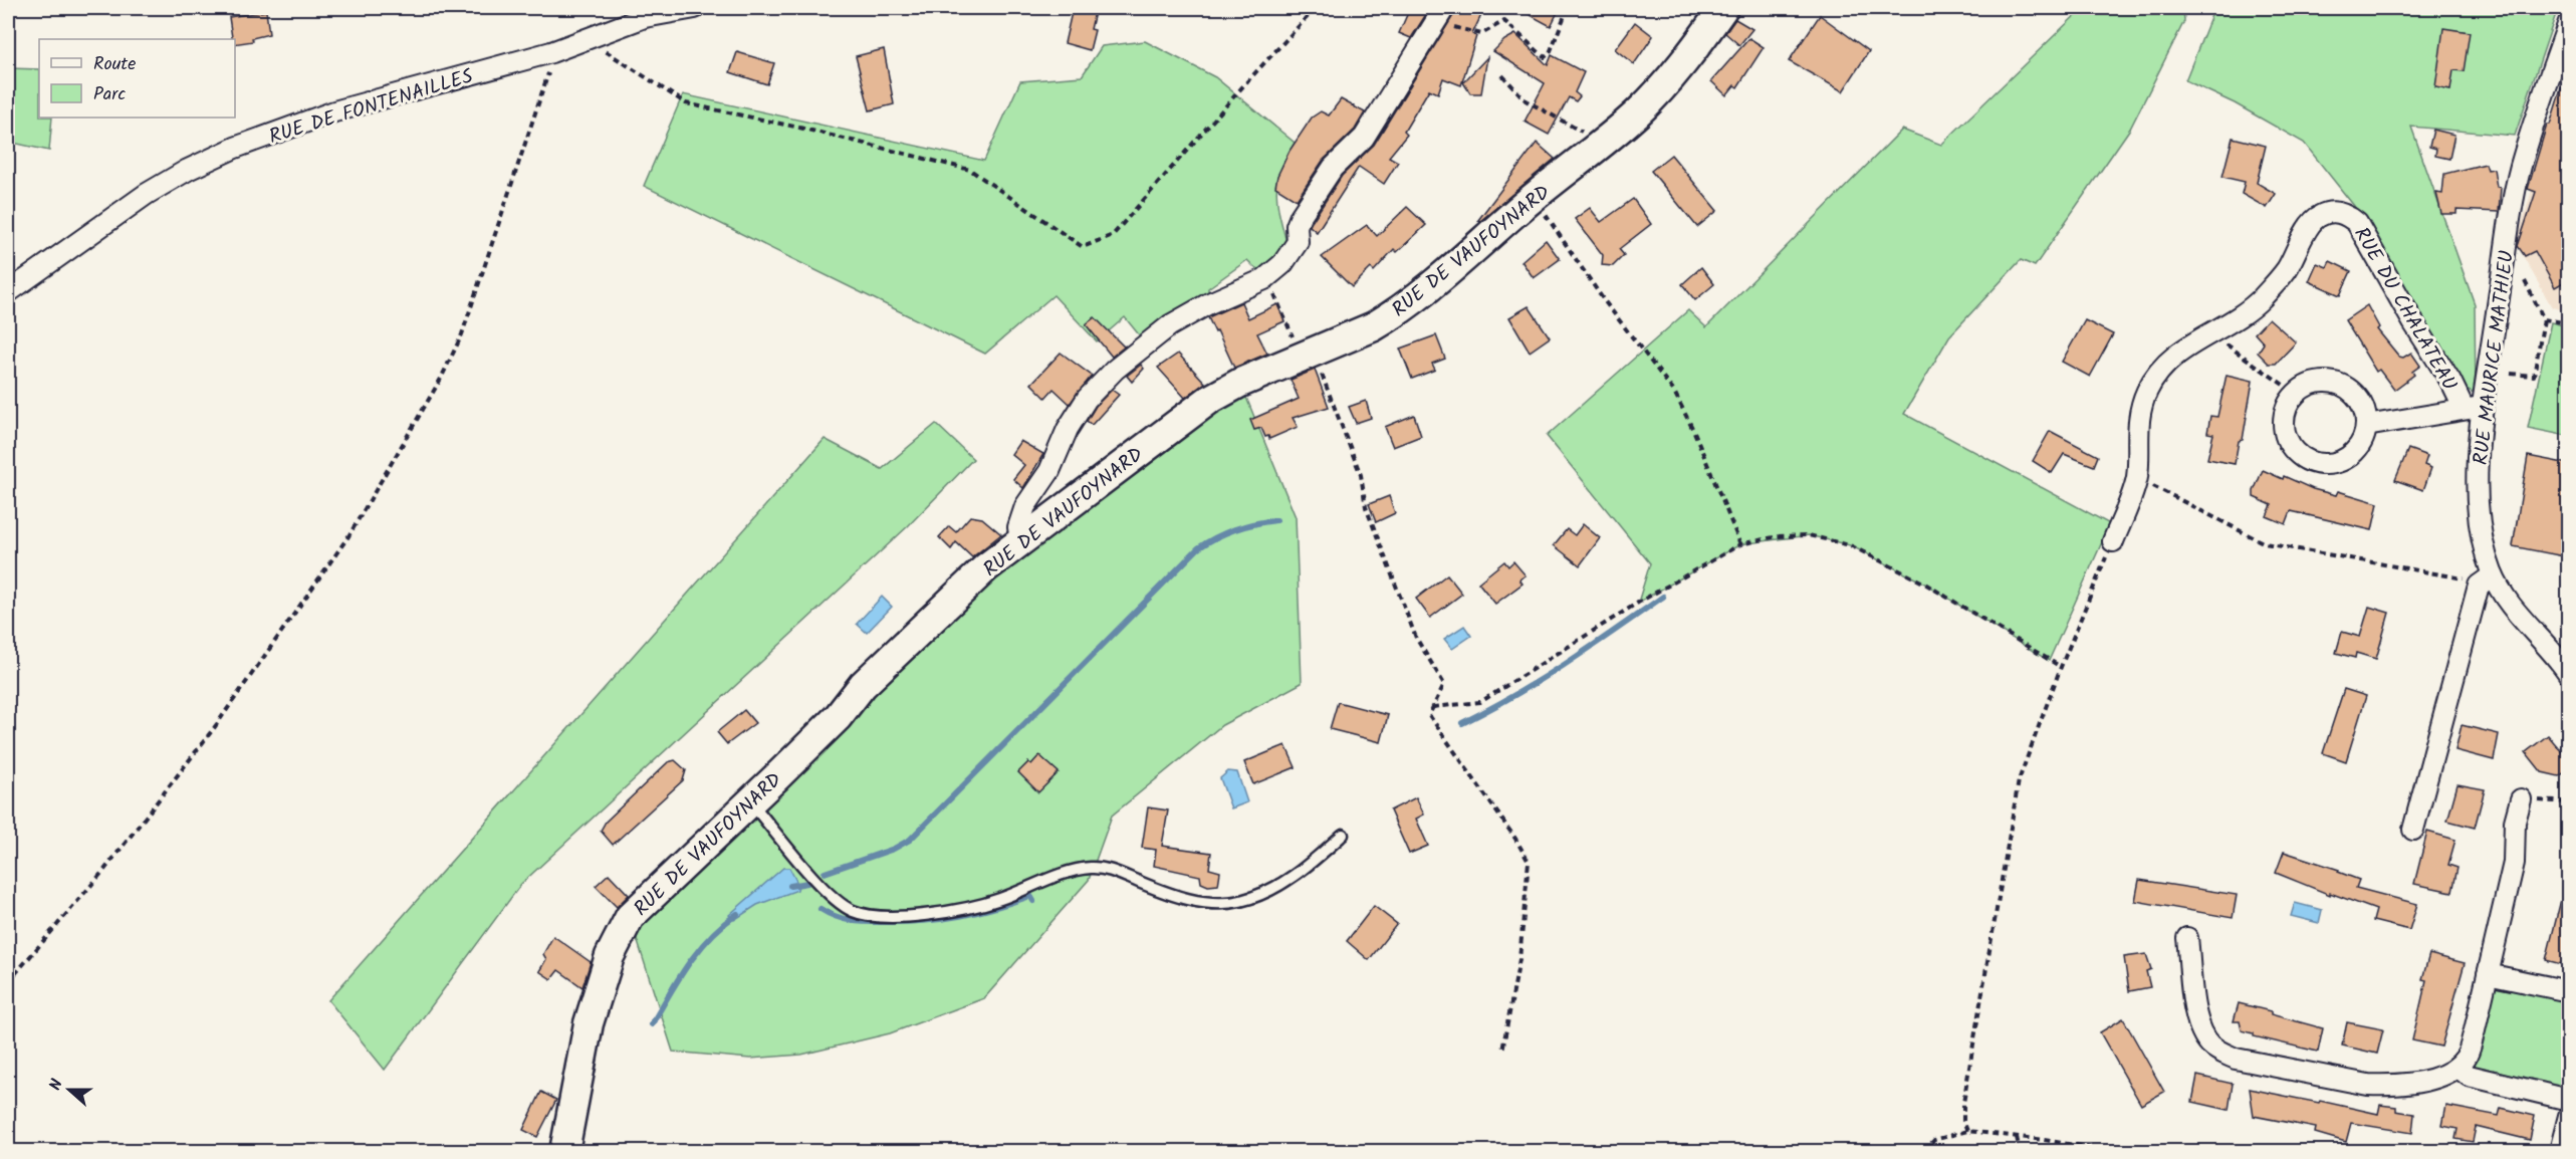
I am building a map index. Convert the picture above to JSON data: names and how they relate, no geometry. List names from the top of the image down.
{
  "streets": {
    "street": [
      "RUE DE FONTENAILLES",
      "RUE DE VAUFOYNARD",
      "RUE DU CHALATEAU",
      "RUE MAURICE MATHIEU"
    ]
  },
  "legend": ["Route", "Parc"],
  "north": "left"
}
